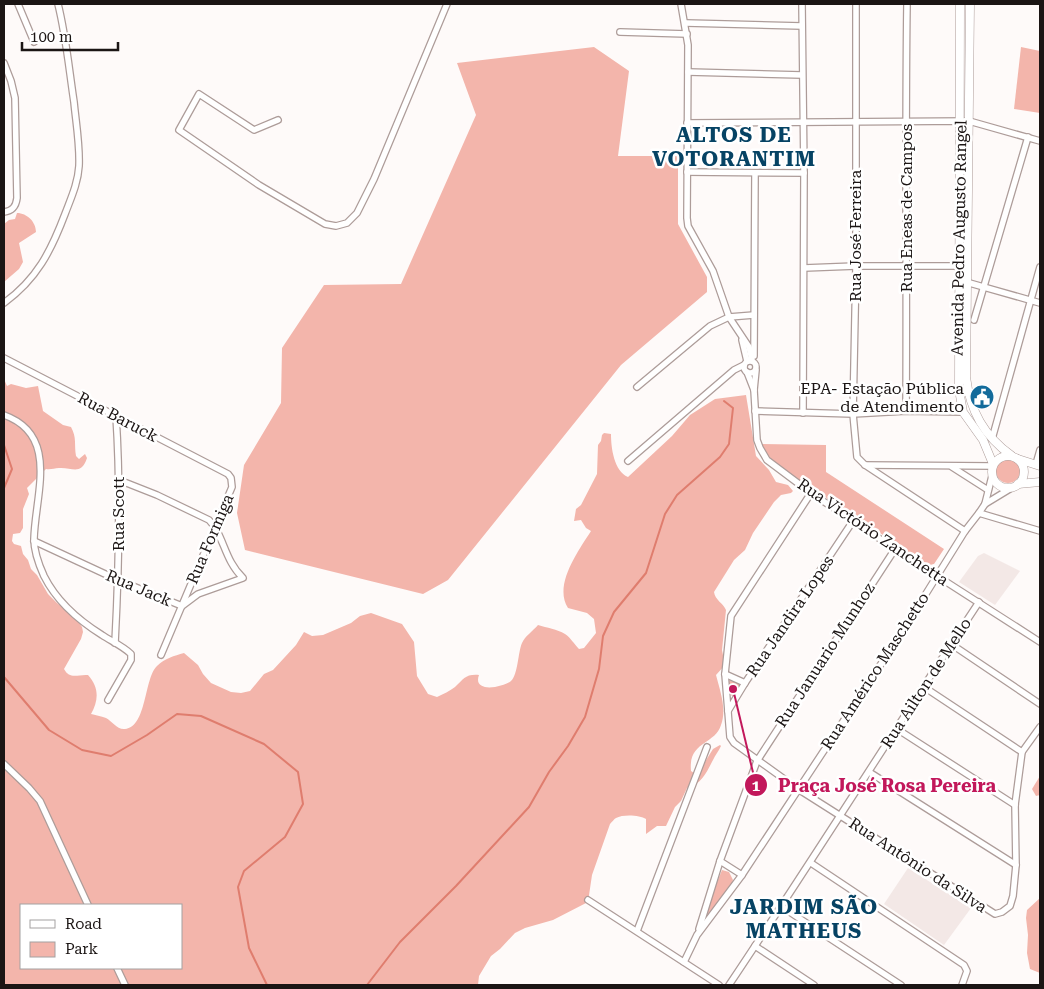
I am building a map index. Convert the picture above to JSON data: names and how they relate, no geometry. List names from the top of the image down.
{
  "streets": {
    "street": [
      "Rua Eneas de Campos",
      "Rua José Ferreira",
      "Avenida Pedro Augusto Rangel",
      "Rua Baruck",
      "Rua Scott",
      "Rua Victório Zanchetta",
      "Rua Formiga",
      "Rua Jack",
      "Rua Jandira Lopes",
      "Rua Januario Munhoz",
      "Rua Américo Maschetto",
      "Rua Ailton de Mello",
      "Rua Antônio da Silva"
    ]
  },
  "crossings": [
    ["Avenida Pedro Augusto Rangel", "Rua Américo Maschetto"],
    ["Rua Baruck", "Rua Scott"],
    ["Rua Baruck", "Rua Formiga"],
    ["Rua Scott", "Rua Jack"],
    ["Rua Victório Zanchetta", "Rua Jandira Lopes"],
    ["Rua Victório Zanchetta", "Rua Januario Munhoz"],
    ["Rua Victório Zanchetta", "Rua Américo Maschetto"],
    ["Rua Victório Zanchetta", "Rua Ailton de Mello"],
    ["Rua Formiga", "Rua Jack"],
    ["Rua Jandira Lopes", "Rua Antônio da Silva"],
    ["Rua Januario Munhoz", "Rua Américo Maschetto"],
    ["Rua Januario Munhoz", "Rua Antônio da Silva"],
    ["Rua Américo Maschetto", "Rua Antônio da Silva"],
    ["Rua Ailton de Mello", "Rua Antônio da Silva"]
  ],
  "districts": ["ALTOS DE VOTORANTIM", "JARDIM SÃO MATHEUS"],
  "places": {
    "public building": ["EPA- Estação Pública de Atendimento"],
    "other": ["Praça José Rosa Pereira"]
  },
  "legend": ["Road", "Park"],
  "scale_bar": "100 m"
}
